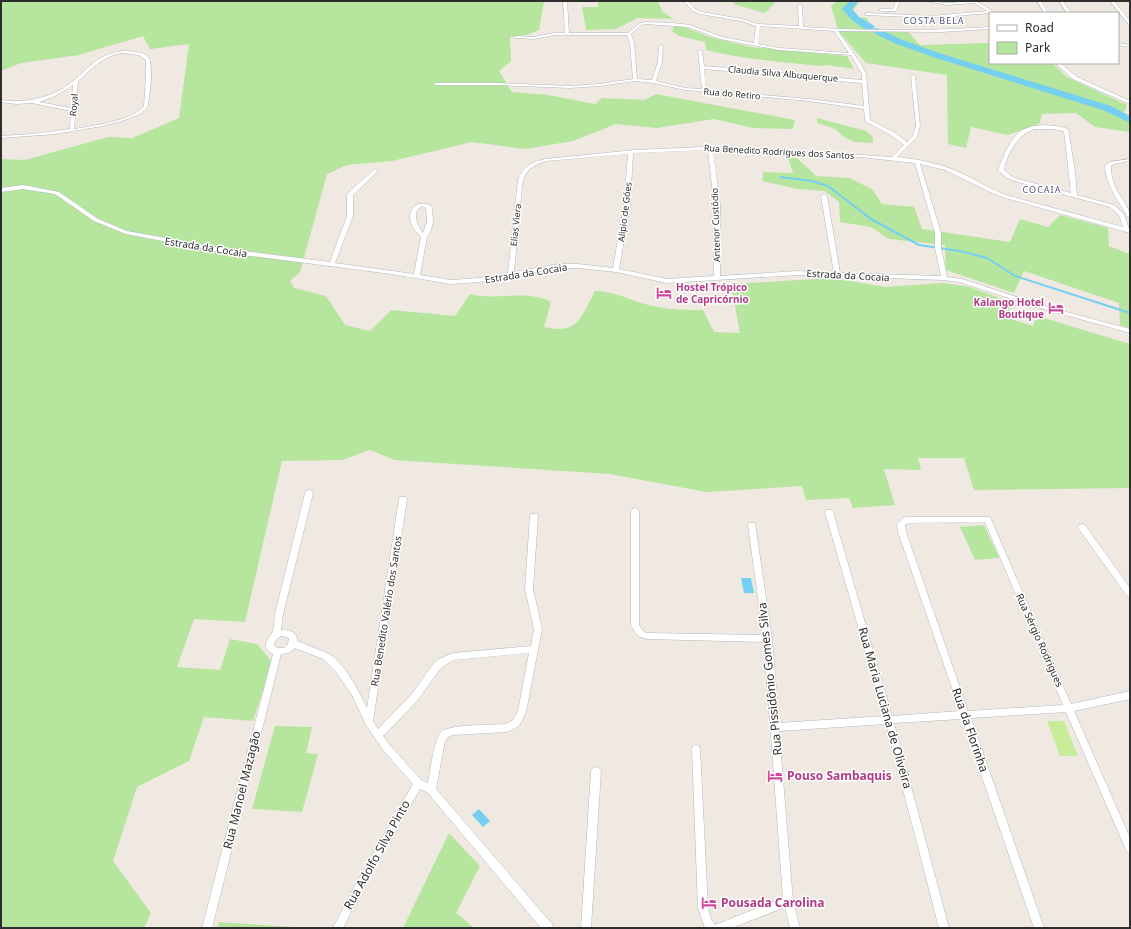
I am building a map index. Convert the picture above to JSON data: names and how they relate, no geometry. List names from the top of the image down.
{
  "streets": {
    "street": [
      "Claudia Silva Albuquerque",
      "Rua do Retiro",
      "Royal",
      "Rua Benedito Rodrigues dos Santos",
      "Alipio de Góes",
      "Elias Viera",
      "Antenor Custódio",
      "Estrada da Cocaia",
      "Rua Benedito Valério dos Santos",
      "Rua Sérgio Rodrigues",
      "Rua Pissidônio Gomes Silva",
      "Rua Maria Luciana de Oliveira",
      "Rua da Florinha",
      "Rua Manoel Mazagão",
      "Rua Adolfo Silva Pinto"
    ]
  },
  "crossings": [
    ["Rua Benedito Rodrigues dos Santos", "Alipio de Góes"],
    ["Rua Benedito Rodrigues dos Santos", "Elias Viera"],
    ["Rua Benedito Rodrigues dos Santos", "Antenor Custódio"],
    ["Alipio de Góes", "Estrada da Cocaia"],
    ["Elias Viera", "Estrada da Cocaia"],
    ["Antenor Custódio", "Estrada da Cocaia"],
    ["Rua Sérgio Rodrigues", "Rua da Florinha"]
  ],
  "districts": ["COSTA BELA", "COCAIA"],
  "places": {
    "hotel": [
      "Hostel Trópico de Capricórnio",
      "Kalango Hotel Boutique",
      "Pouso Sambaquis",
      "Pousada Carolina"
    ]
  },
  "legend": ["Road", "Park"]
}
